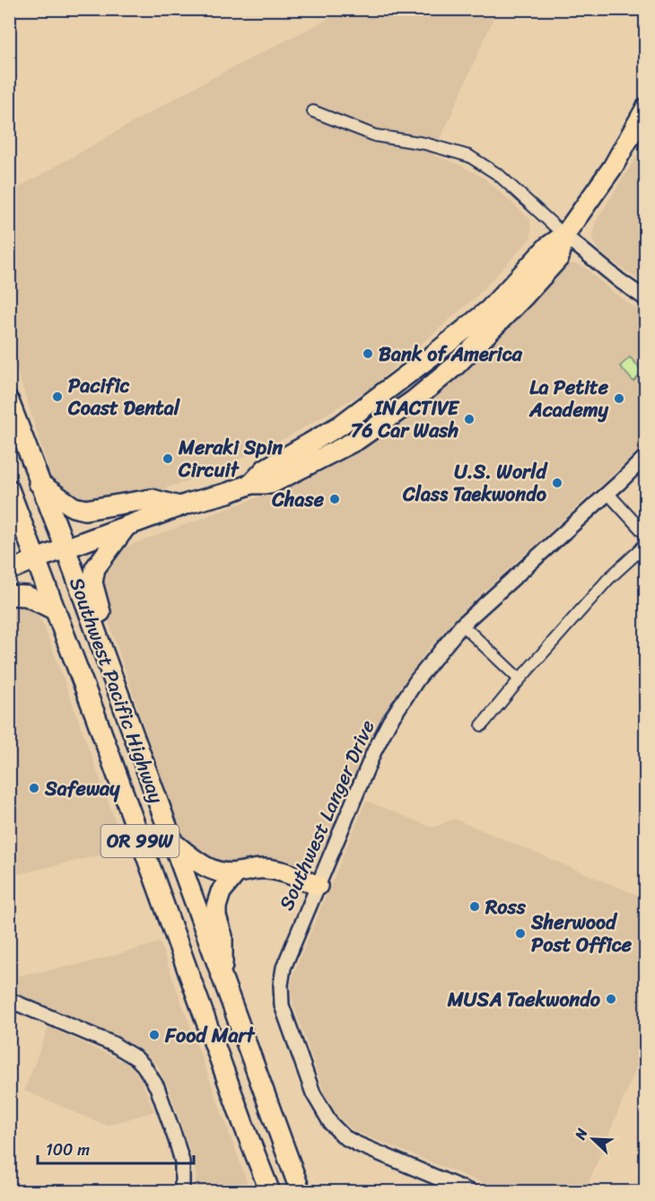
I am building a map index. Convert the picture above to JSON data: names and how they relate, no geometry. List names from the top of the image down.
{
  "streets": {
    "highway": ["Southwest Pacific Highway", "OR 99W"],
    "street": ["Southwest Langer Drive"]
  },
  "places": [
    "Bank of America",
    "Pacific Coast Dental",
    "La Petite Academy",
    "INACTIVE 76 Car Wash",
    "Meraki Spin Circuit",
    "U.S. World Class Taekwondo",
    "Chase",
    "Safeway",
    "Ross",
    "Sherwood Post Office",
    "MUSA Taekwondo",
    "Food Mart"
  ],
  "scale_bar": "100 m",
  "north": "top left"
}
